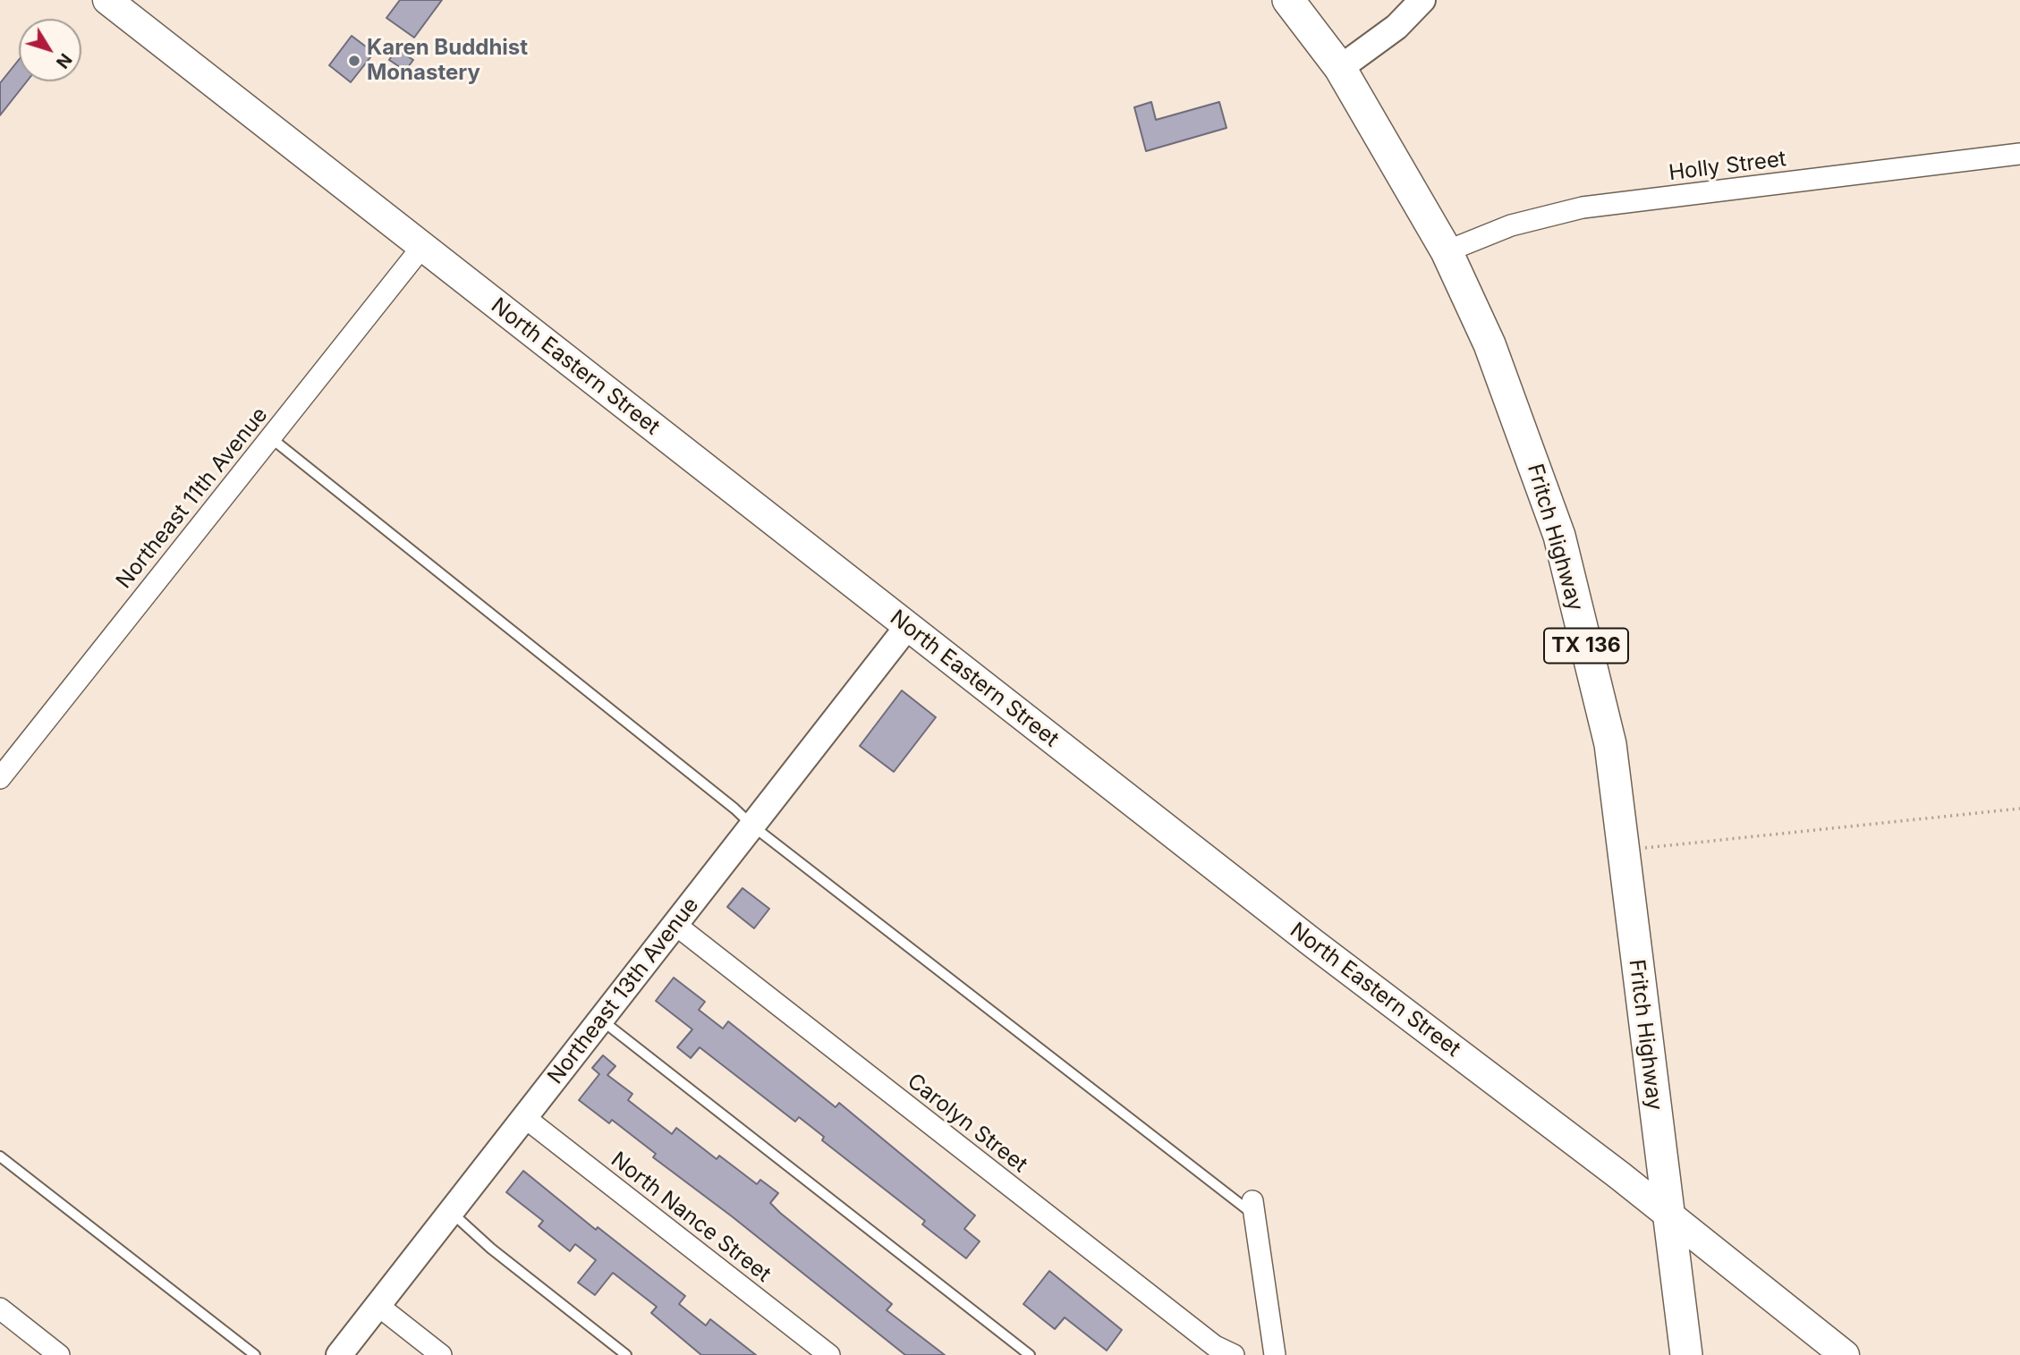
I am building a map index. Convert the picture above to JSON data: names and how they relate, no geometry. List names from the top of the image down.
{
  "streets": {
    "main road": ["North Eastern Street", "Fritch Highway", "TX 136"],
    "street": [
      "Holly Street",
      "Northeast 11th Avenue",
      "Northeast 13th Avenue",
      "Carolyn Street",
      "North Nance Street"
    ]
  },
  "crossings": [
    ["Holly Street", "Fritch Highway"],
    ["North Eastern Street", "Northeast 11th Avenue"],
    ["North Eastern Street", "Fritch Highway"],
    ["North Eastern Street", "Northeast 13th Avenue"],
    ["Northeast 13th Avenue", "Carolyn Street"],
    ["Northeast 13th Avenue", "North Nance Street"]
  ],
  "places": ["Karen Buddhist Monastery"],
  "north": "bottom right"
}
